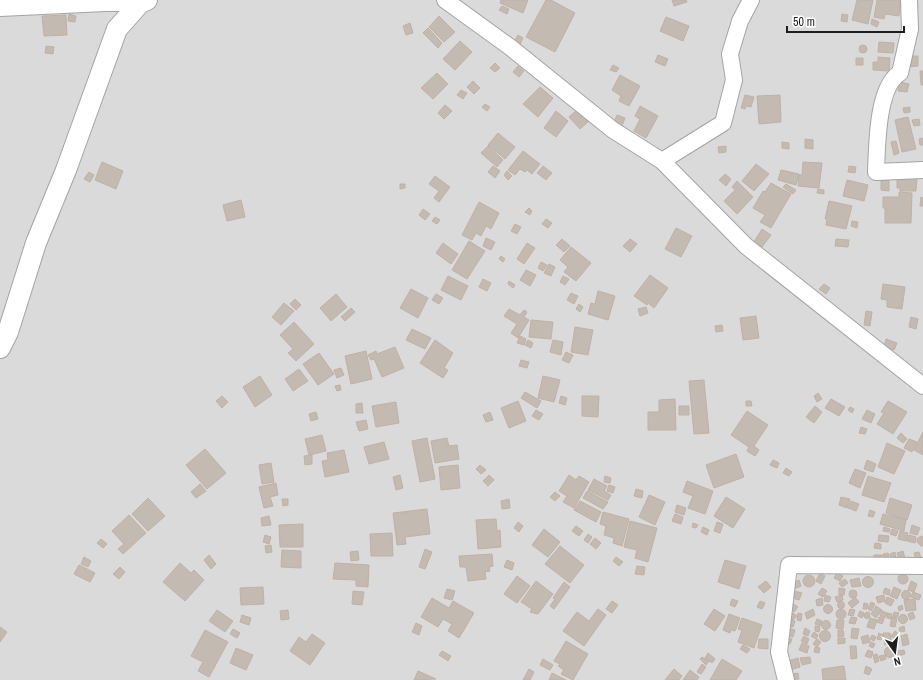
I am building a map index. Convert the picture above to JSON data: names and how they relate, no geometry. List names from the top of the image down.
{
  "scale_bar": "50 m",
  "north": "bottom"
}
